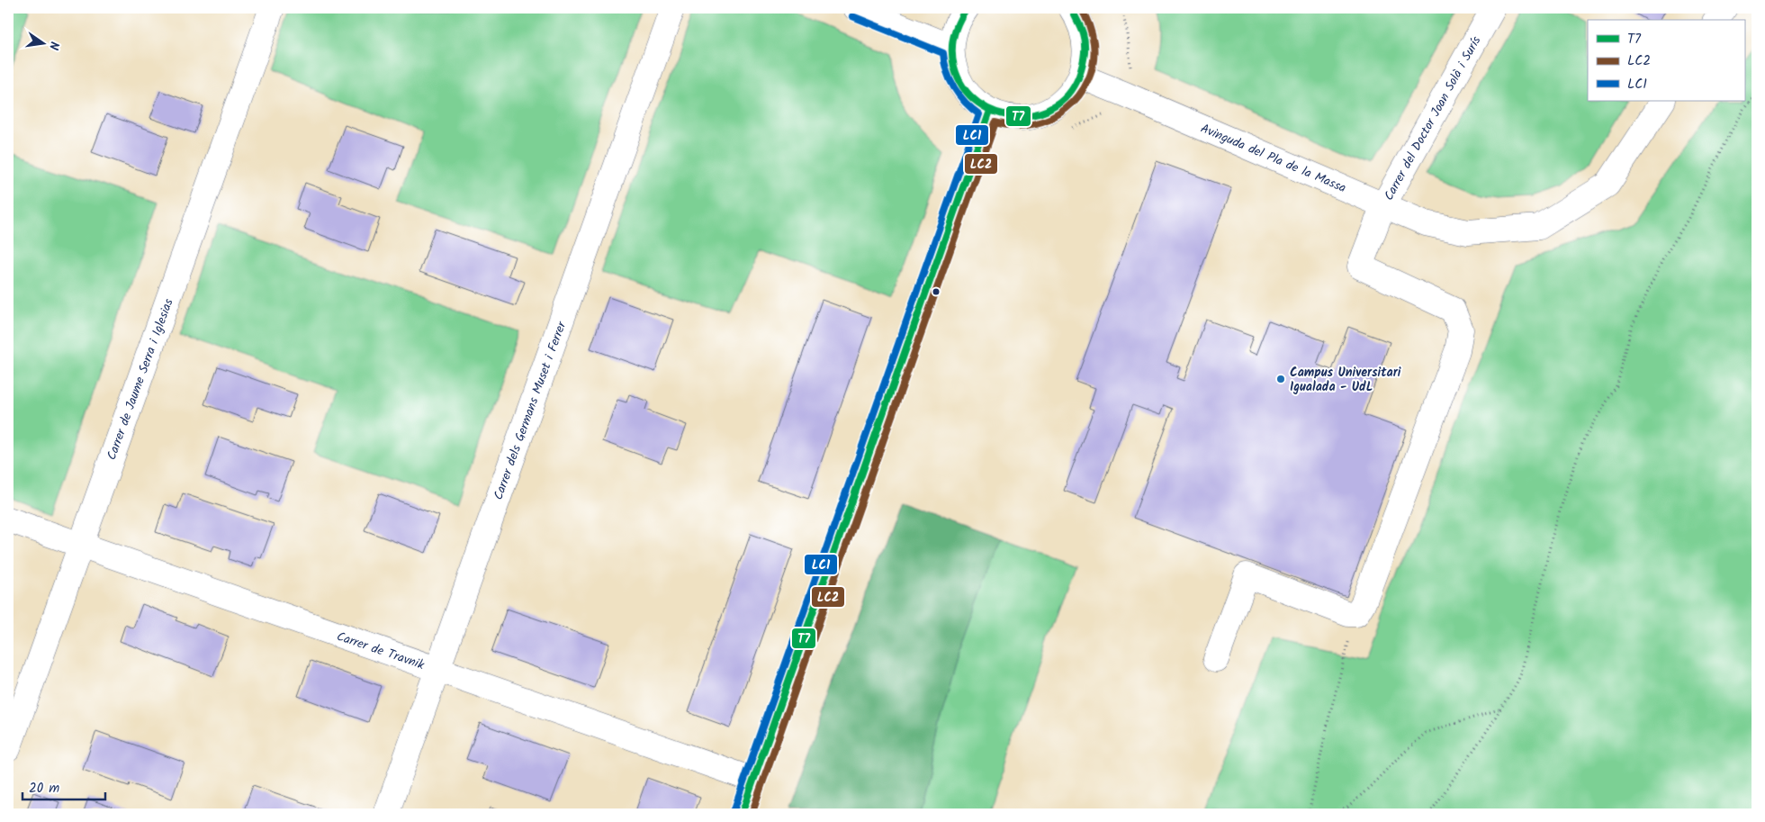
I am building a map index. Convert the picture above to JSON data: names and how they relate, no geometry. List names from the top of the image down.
{
  "streets": {
    "street": [
      "Carrer del Doctor Joan Solà i Surís",
      "Avinguda del Pla de la Massa",
      "Carrer de Jaume Serra i Iglesias",
      "Carrer dels Germans Muset i Ferrer",
      "Carrer de Travnik"
    ]
  },
  "crossings": [
    ["Carrer del Doctor Joan Solà i Surís", "Avinguda del Pla de la Massa"],
    ["Carrer de Jaume Serra i Iglesias", "Carrer de Travnik"],
    ["Carrer dels Germans Muset i Ferrer", "Carrer de Travnik"]
  ],
  "places": ["Campus Universitari Igualada - UdL"],
  "lines": ["transit line T7", "transit line LC2", "transit line LC1"],
  "legend": ["T7", "LC2", "LC1"],
  "scale_bar": "20 m",
  "north": "right"
}
